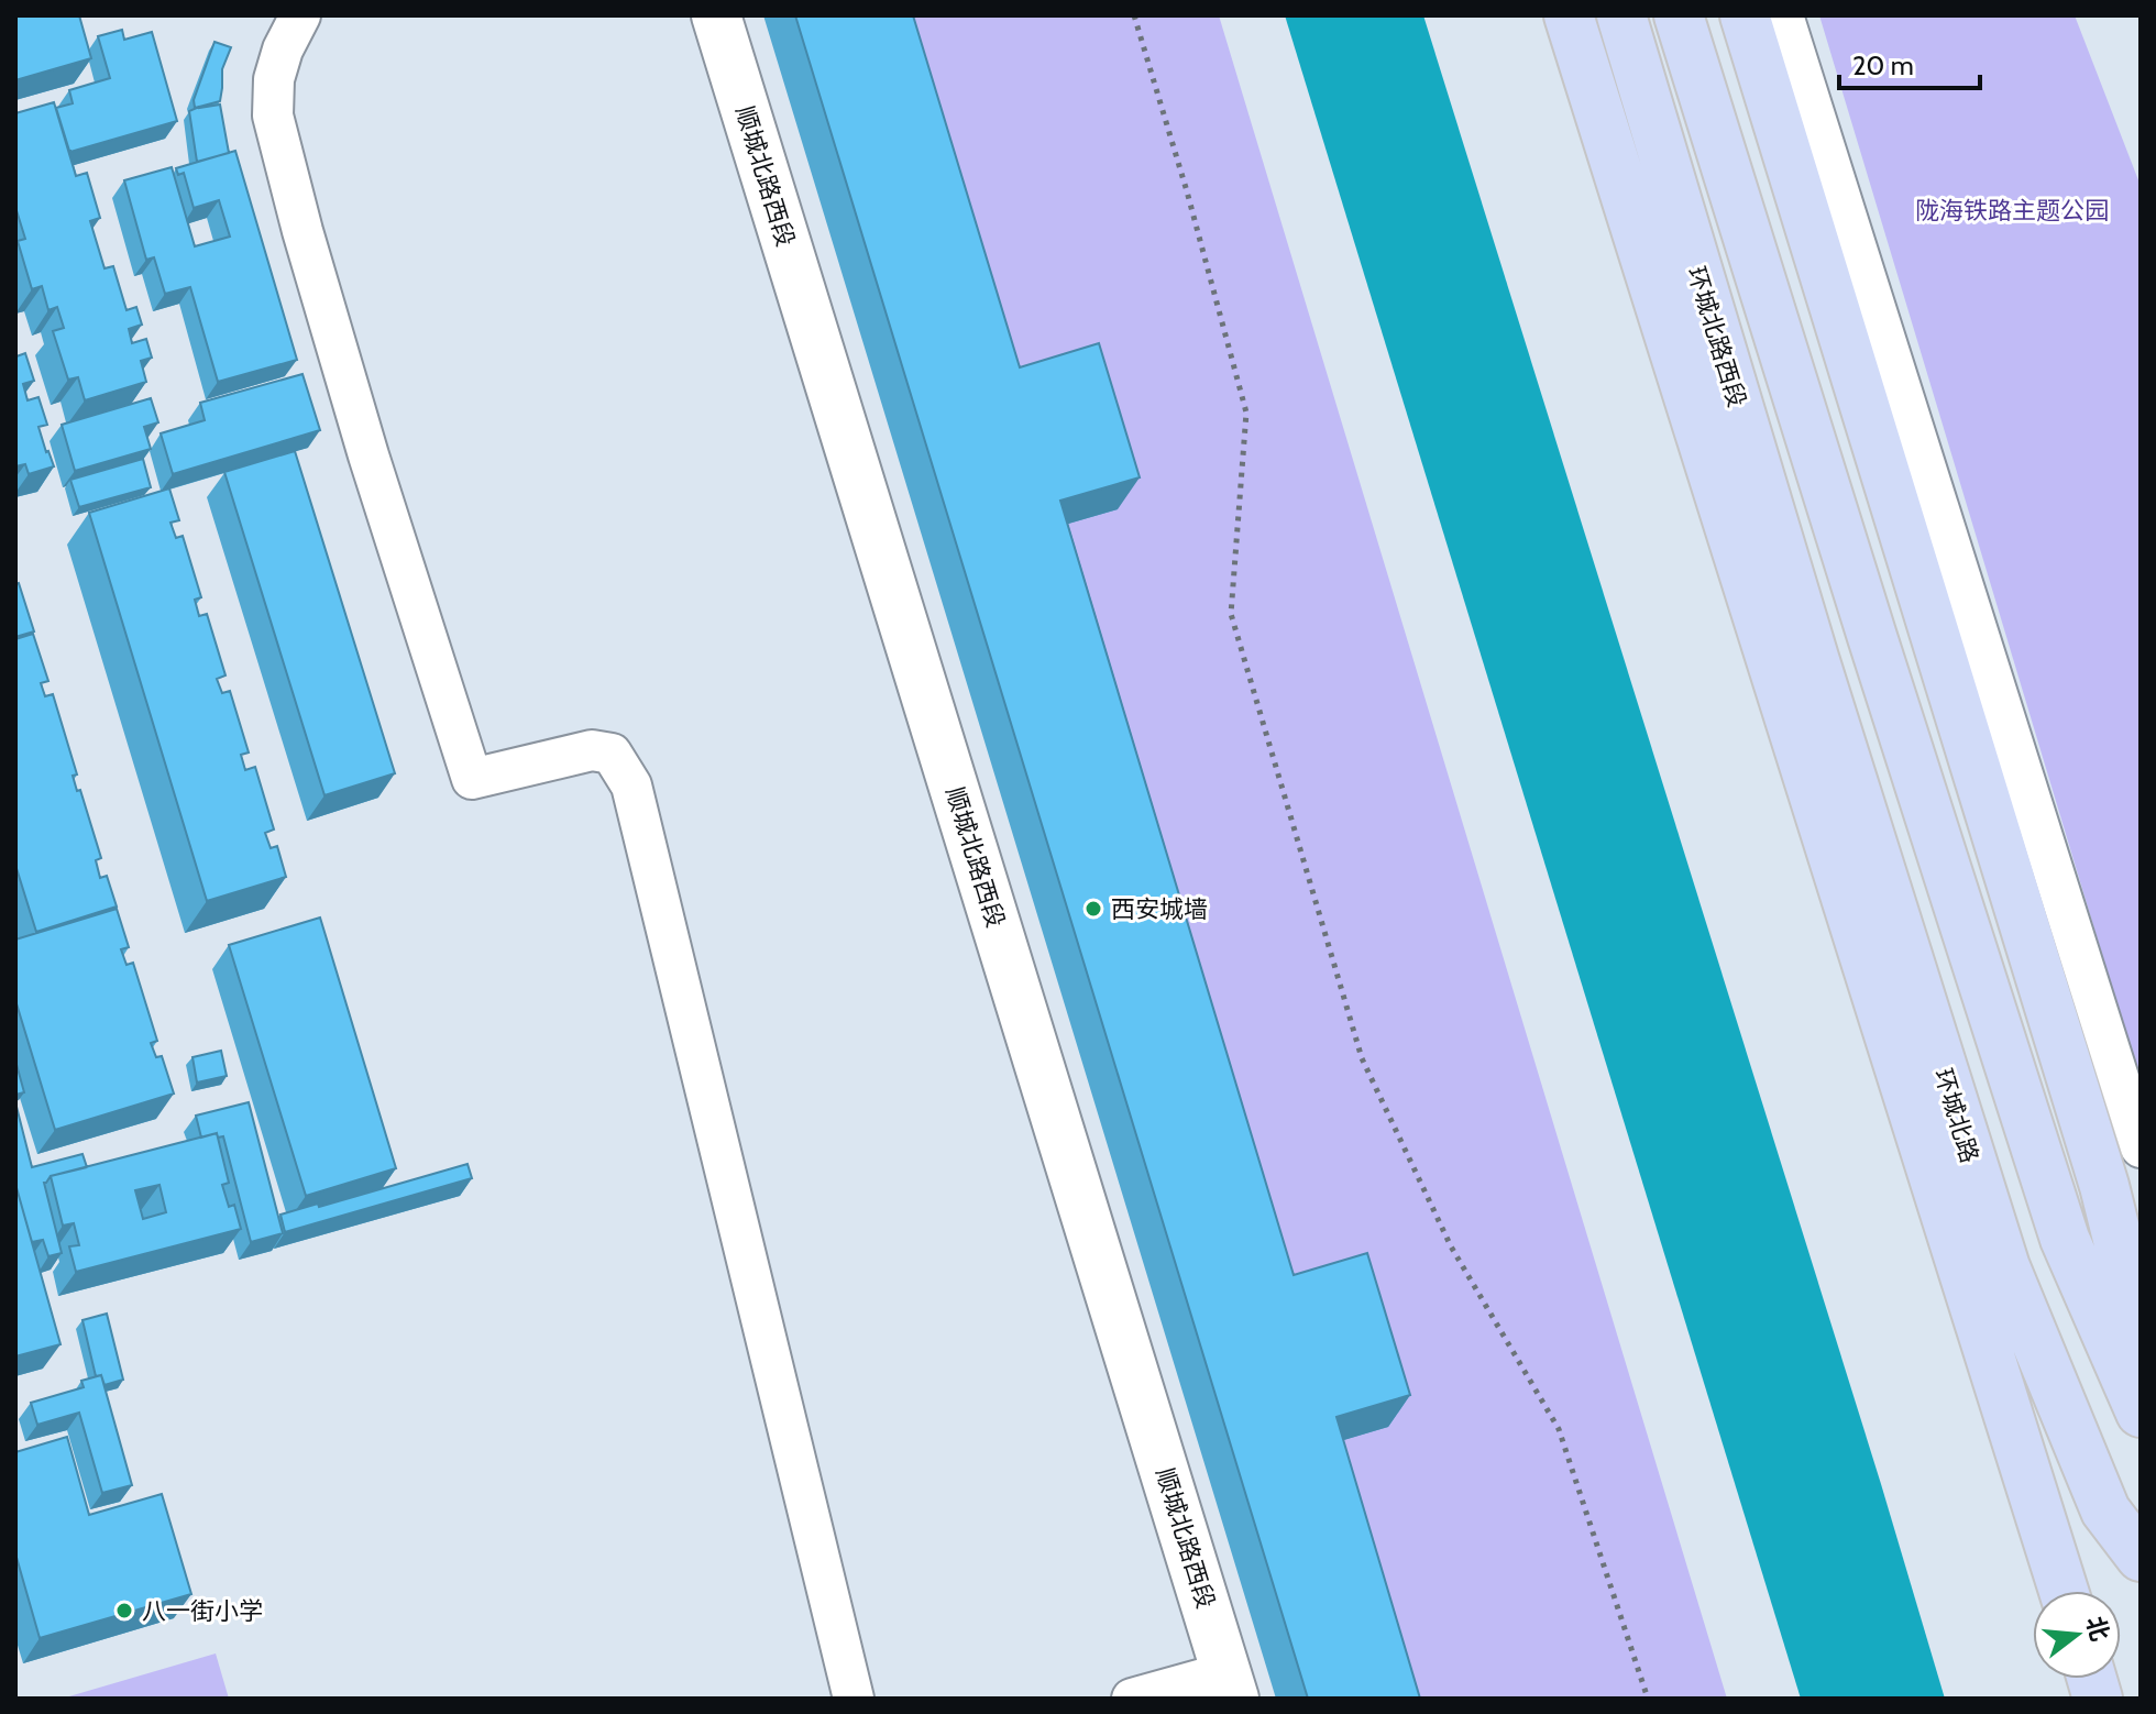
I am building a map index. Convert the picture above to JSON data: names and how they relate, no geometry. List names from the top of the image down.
{
  "streets": {
    "main road": ["环城北路西段", "环城北路"],
    "street": ["顺城北路西段"]
  },
  "crossings": [
    ["环城北路西段", "环城北路"]
  ],
  "parks": ["陇海铁路主题公园"],
  "places": ["西安城墙", "八一街小学"],
  "scale_bar": "20 m",
  "north": "right"
}
